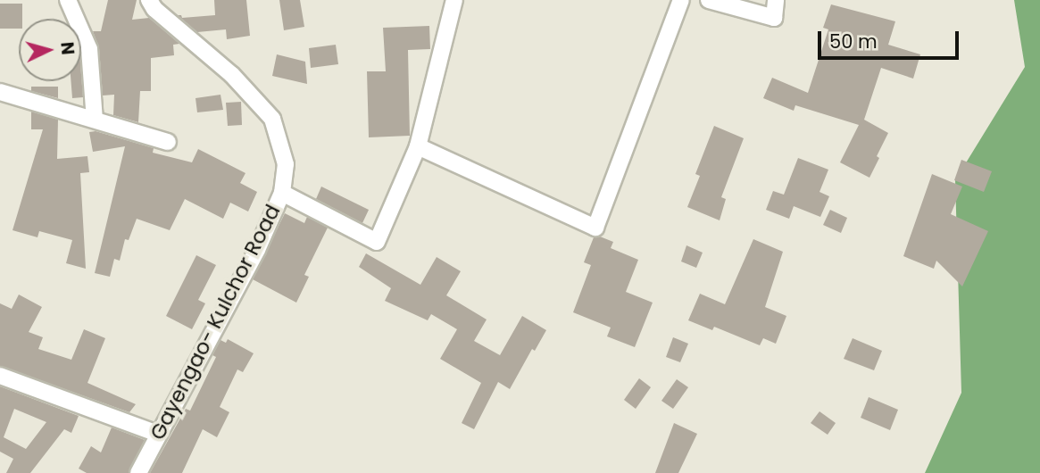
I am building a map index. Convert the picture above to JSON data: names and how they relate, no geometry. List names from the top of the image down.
{
  "streets": {
    "street": ["Gayengao- Kulchor Road"]
  },
  "scale_bar": "50 m",
  "north": "right"
}
